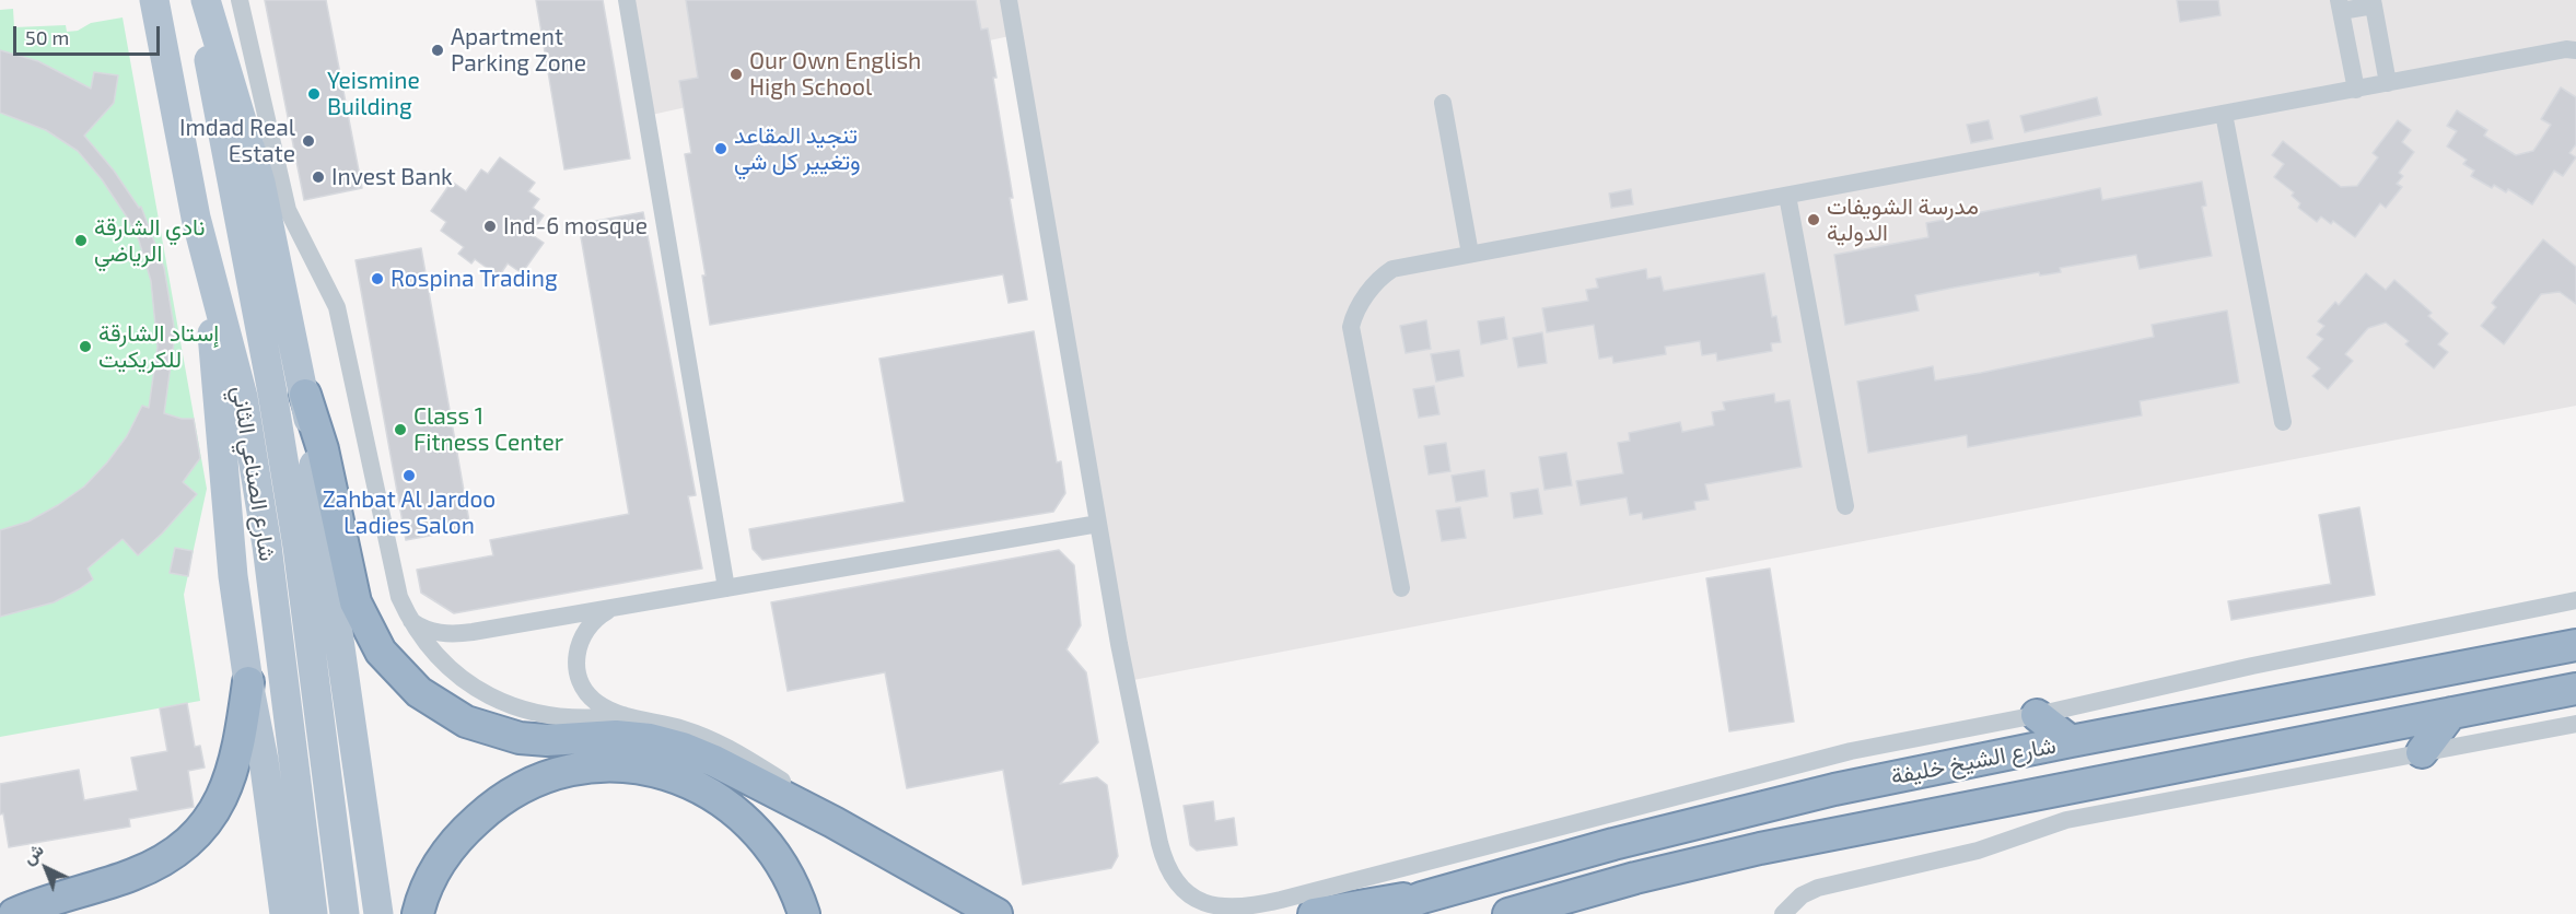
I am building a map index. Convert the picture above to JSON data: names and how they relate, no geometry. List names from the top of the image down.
{
  "streets": {
    "highway": ["شارع الشيخ خليفة"],
    "main road": ["شارع الصناعي الثاني"]
  },
  "places": [
    "Apartment Parking Zone",
    "Our Own English High School",
    "Yeismine Building",
    "Imdad Real Estate",
    "تنجيد المقاعد وتغيير كل شي",
    "Invest Bank",
    "مدرسة الشويفات الدولية",
    "Ind-6 mosque",
    "نادي الشارقة الرياضي",
    "Rospina Trading",
    "إستاد الشارقة للكريكيت",
    "Class 1 Fitness Center",
    "Zahbat Al Jardoo Ladies Salon"
  ],
  "scale_bar": "50 m",
  "north": "top left"
}
